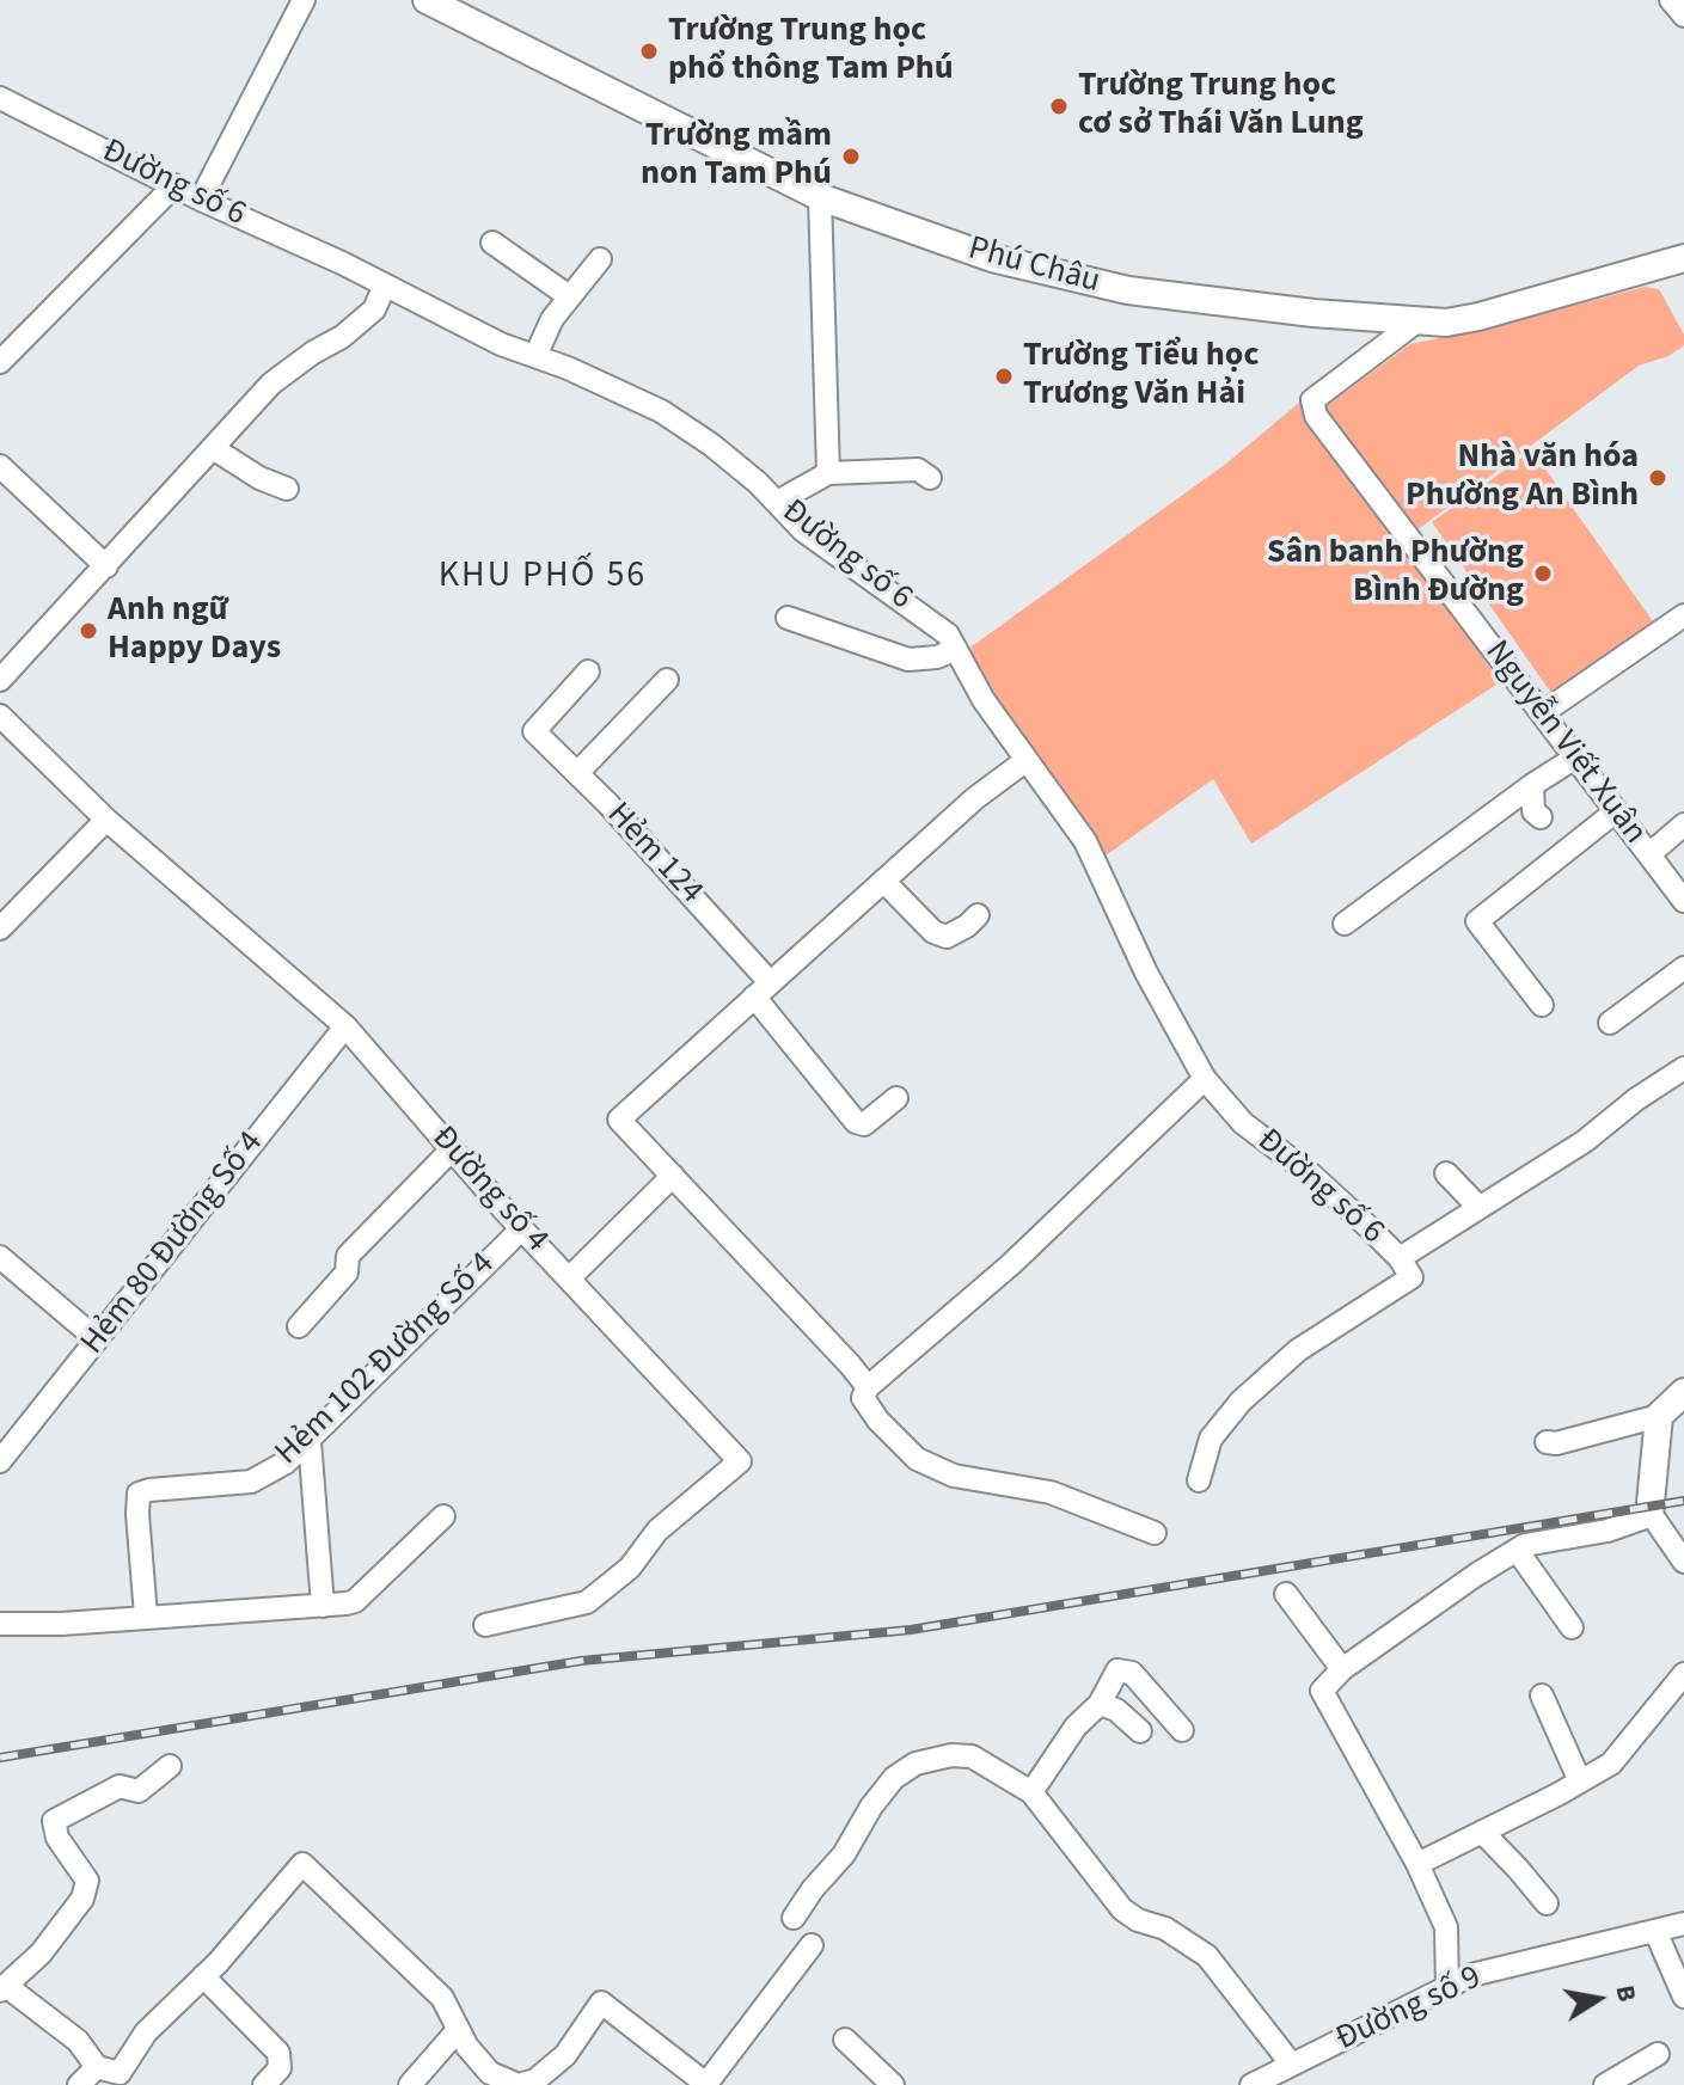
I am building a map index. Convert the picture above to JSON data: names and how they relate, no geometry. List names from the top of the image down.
{
  "streets": {
    "street": [
      "Đường số 6",
      "Phú Châu",
      "Nguyễn Viết Xuân",
      "Hẻm 124",
      "Đường số 4",
      "Hẻm 80 Đường Số 4",
      "Hẻm 102 Đường Số 4",
      "Đường số 9"
    ]
  },
  "crossings": [
    ["Phú Châu", "Nguyễn Viết Xuân"],
    ["Đường số 4", "Hẻm 80 Đường Số 4"],
    ["Đường số 4", "Hẻm 102 Đường Số 4"]
  ],
  "districts": ["KHU PHỐ 56"],
  "places": [
    "Trường Trung học phổ thông Tam Phú",
    "Trường Trung học cơ sở Thái Văn Lung",
    "Trường mầm non Tam Phú",
    "Trường Tiểu học Trương Văn Hải",
    "Nhà văn hóa Phường An Bình",
    "Sân banh Phường Bình Đường",
    "Anh ngữ Happy Days"
  ],
  "north": "right"
}
